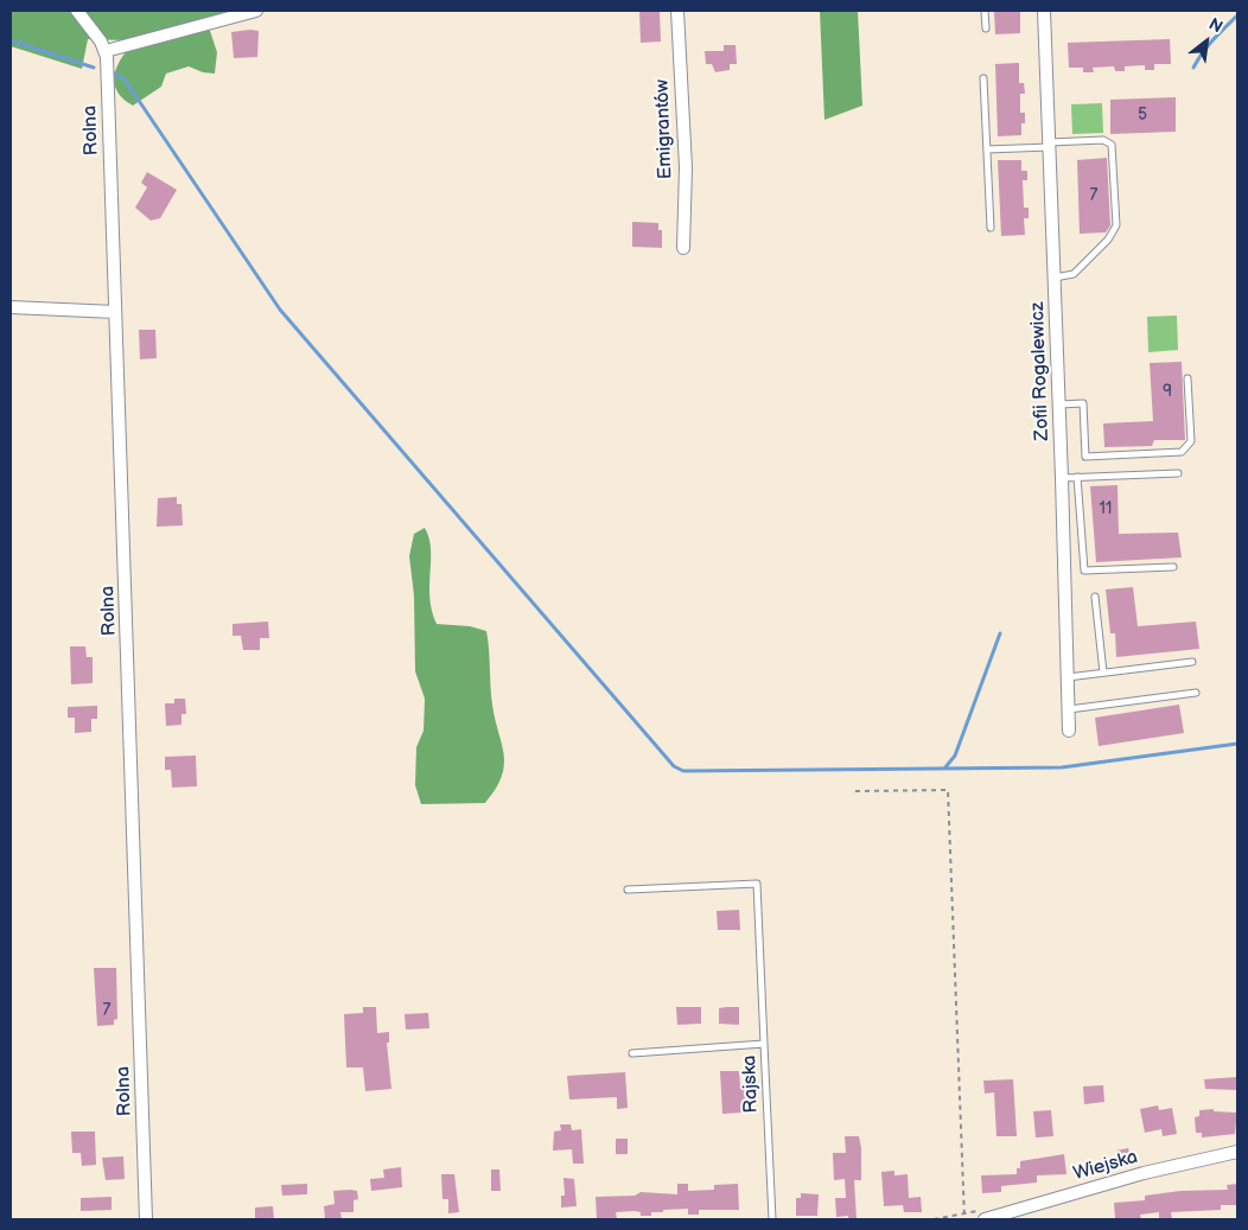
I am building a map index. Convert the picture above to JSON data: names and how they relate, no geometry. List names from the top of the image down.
{
  "streets": {
    "street": [
      "Emigrantów",
      "Rolna",
      "Zofii Rogalewicz",
      "Wiejska"
    ],
    "lane": ["Rajska"]
  },
  "house_numbers": [
    "5",
    "7",
    "9",
    "11",
    "7"
  ],
  "north": "top right"
}
